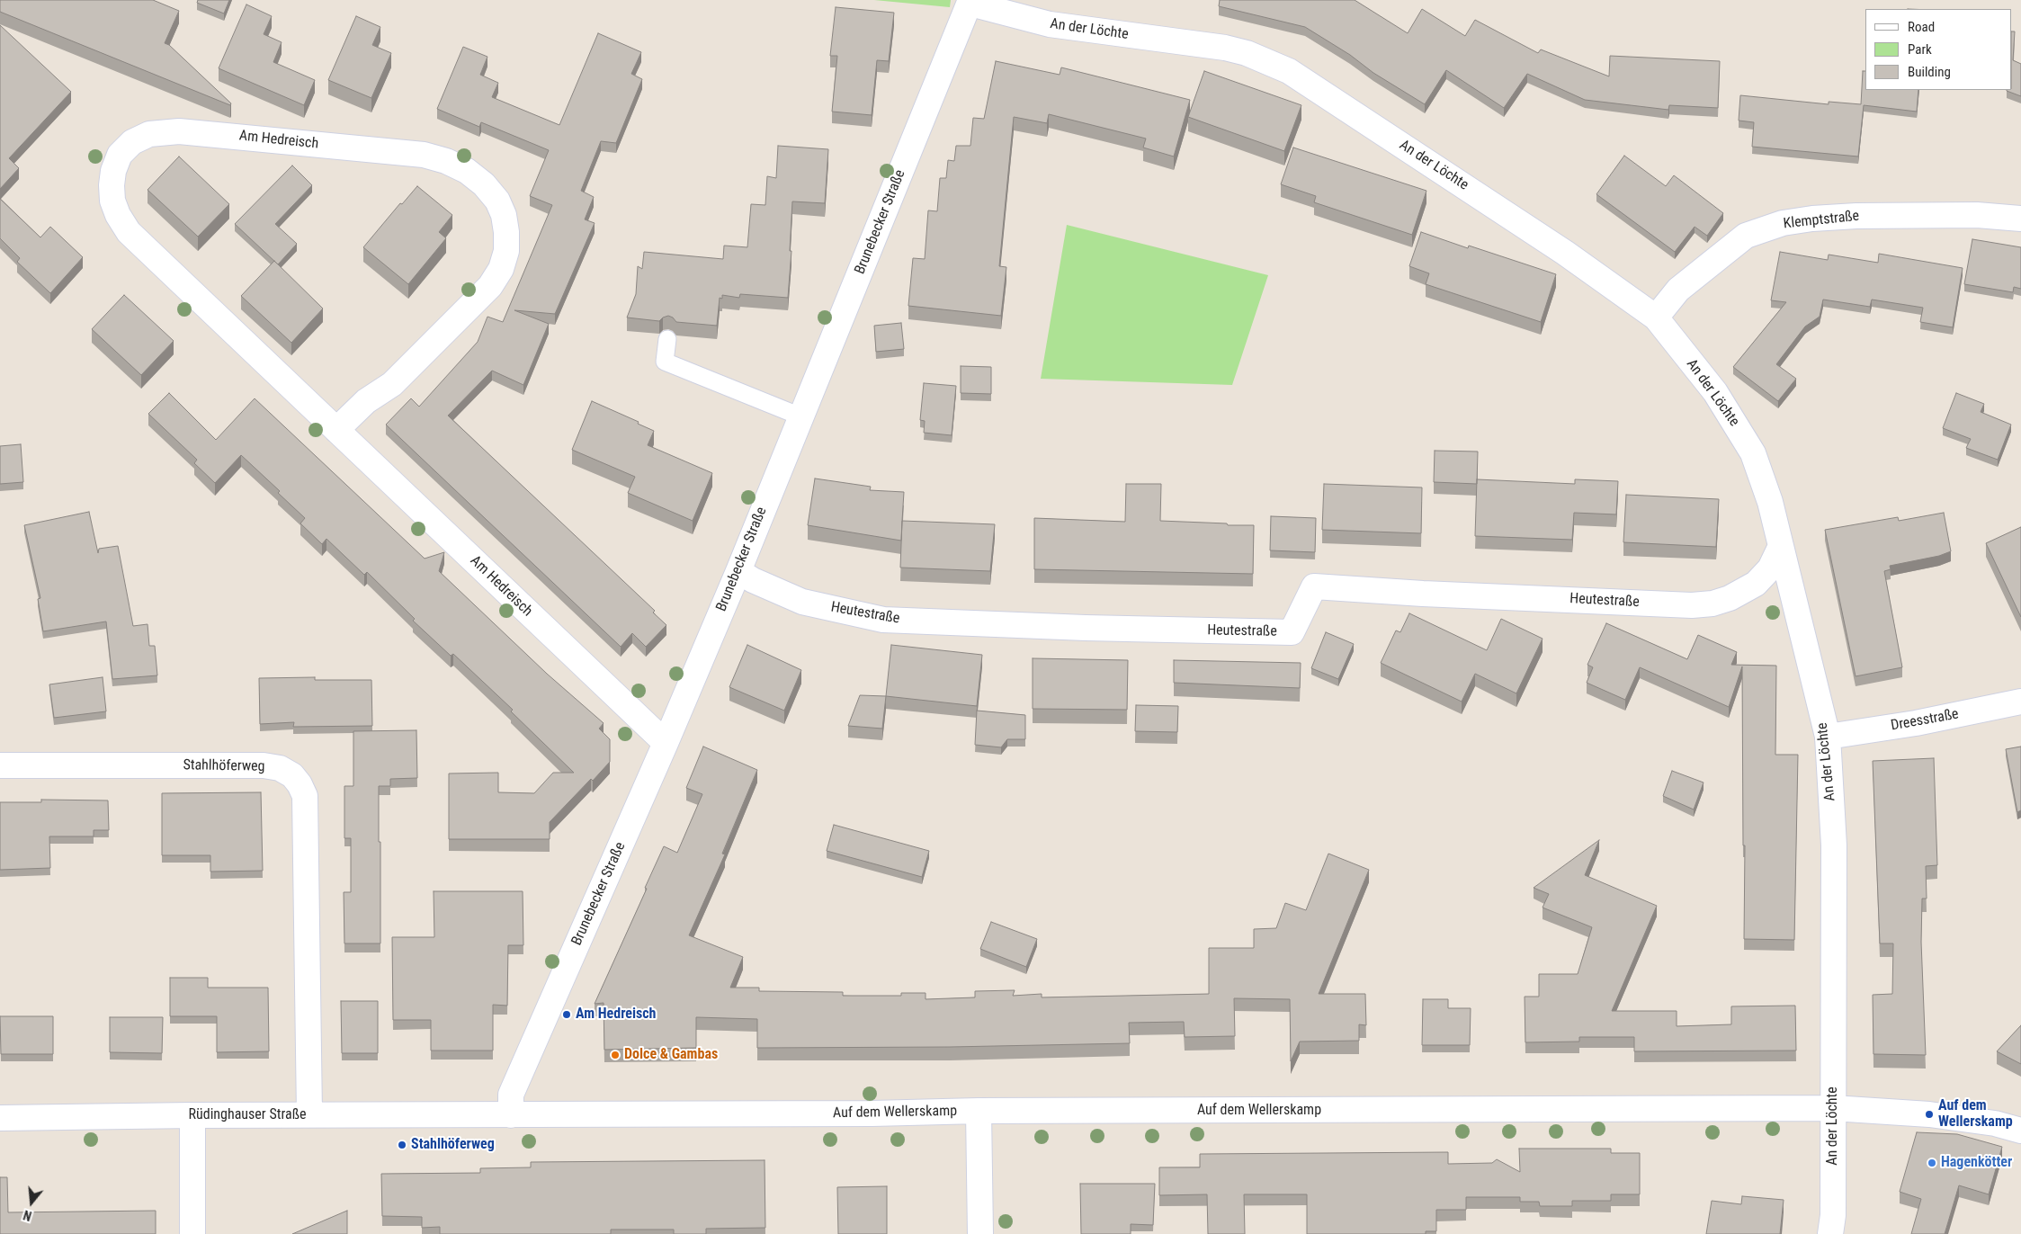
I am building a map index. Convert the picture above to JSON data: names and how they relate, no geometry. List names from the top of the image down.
{
  "streets": {
    "street": [
      "An der Löchte",
      "Am Hedreisch",
      "Klemptstraße",
      "Brunebecker Straße",
      "Heutestraße",
      "Dreesstraße",
      "Stahlhöferweg",
      "Auf dem Wellerskamp",
      "Rüdinghauser Straße"
    ]
  },
  "crossings": [
    ["An der Löchte", "Klemptstraße"],
    ["An der Löchte", "Brunebecker Straße"],
    ["An der Löchte", "Heutestraße"],
    ["An der Löchte", "Dreesstraße"],
    ["An der Löchte", "Auf dem Wellerskamp"],
    ["Am Hedreisch", "Brunebecker Straße"],
    ["Brunebecker Straße", "Heutestraße"],
    ["Brunebecker Straße", "Auf dem Wellerskamp"],
    ["Brunebecker Straße", "Rüdinghauser Straße"],
    ["Stahlhöferweg", "Rüdinghauser Straße"],
    ["Auf dem Wellerskamp", "Rüdinghauser Straße"]
  ],
  "places": [
    "Am Hedreisch",
    "Dolce & Gambas",
    "Auf dem Wellerskamp",
    "Stahlhöferweg",
    "Hagenkötter"
  ],
  "legend": ["Road", "Park", "Building"],
  "north": "bottom"
}
